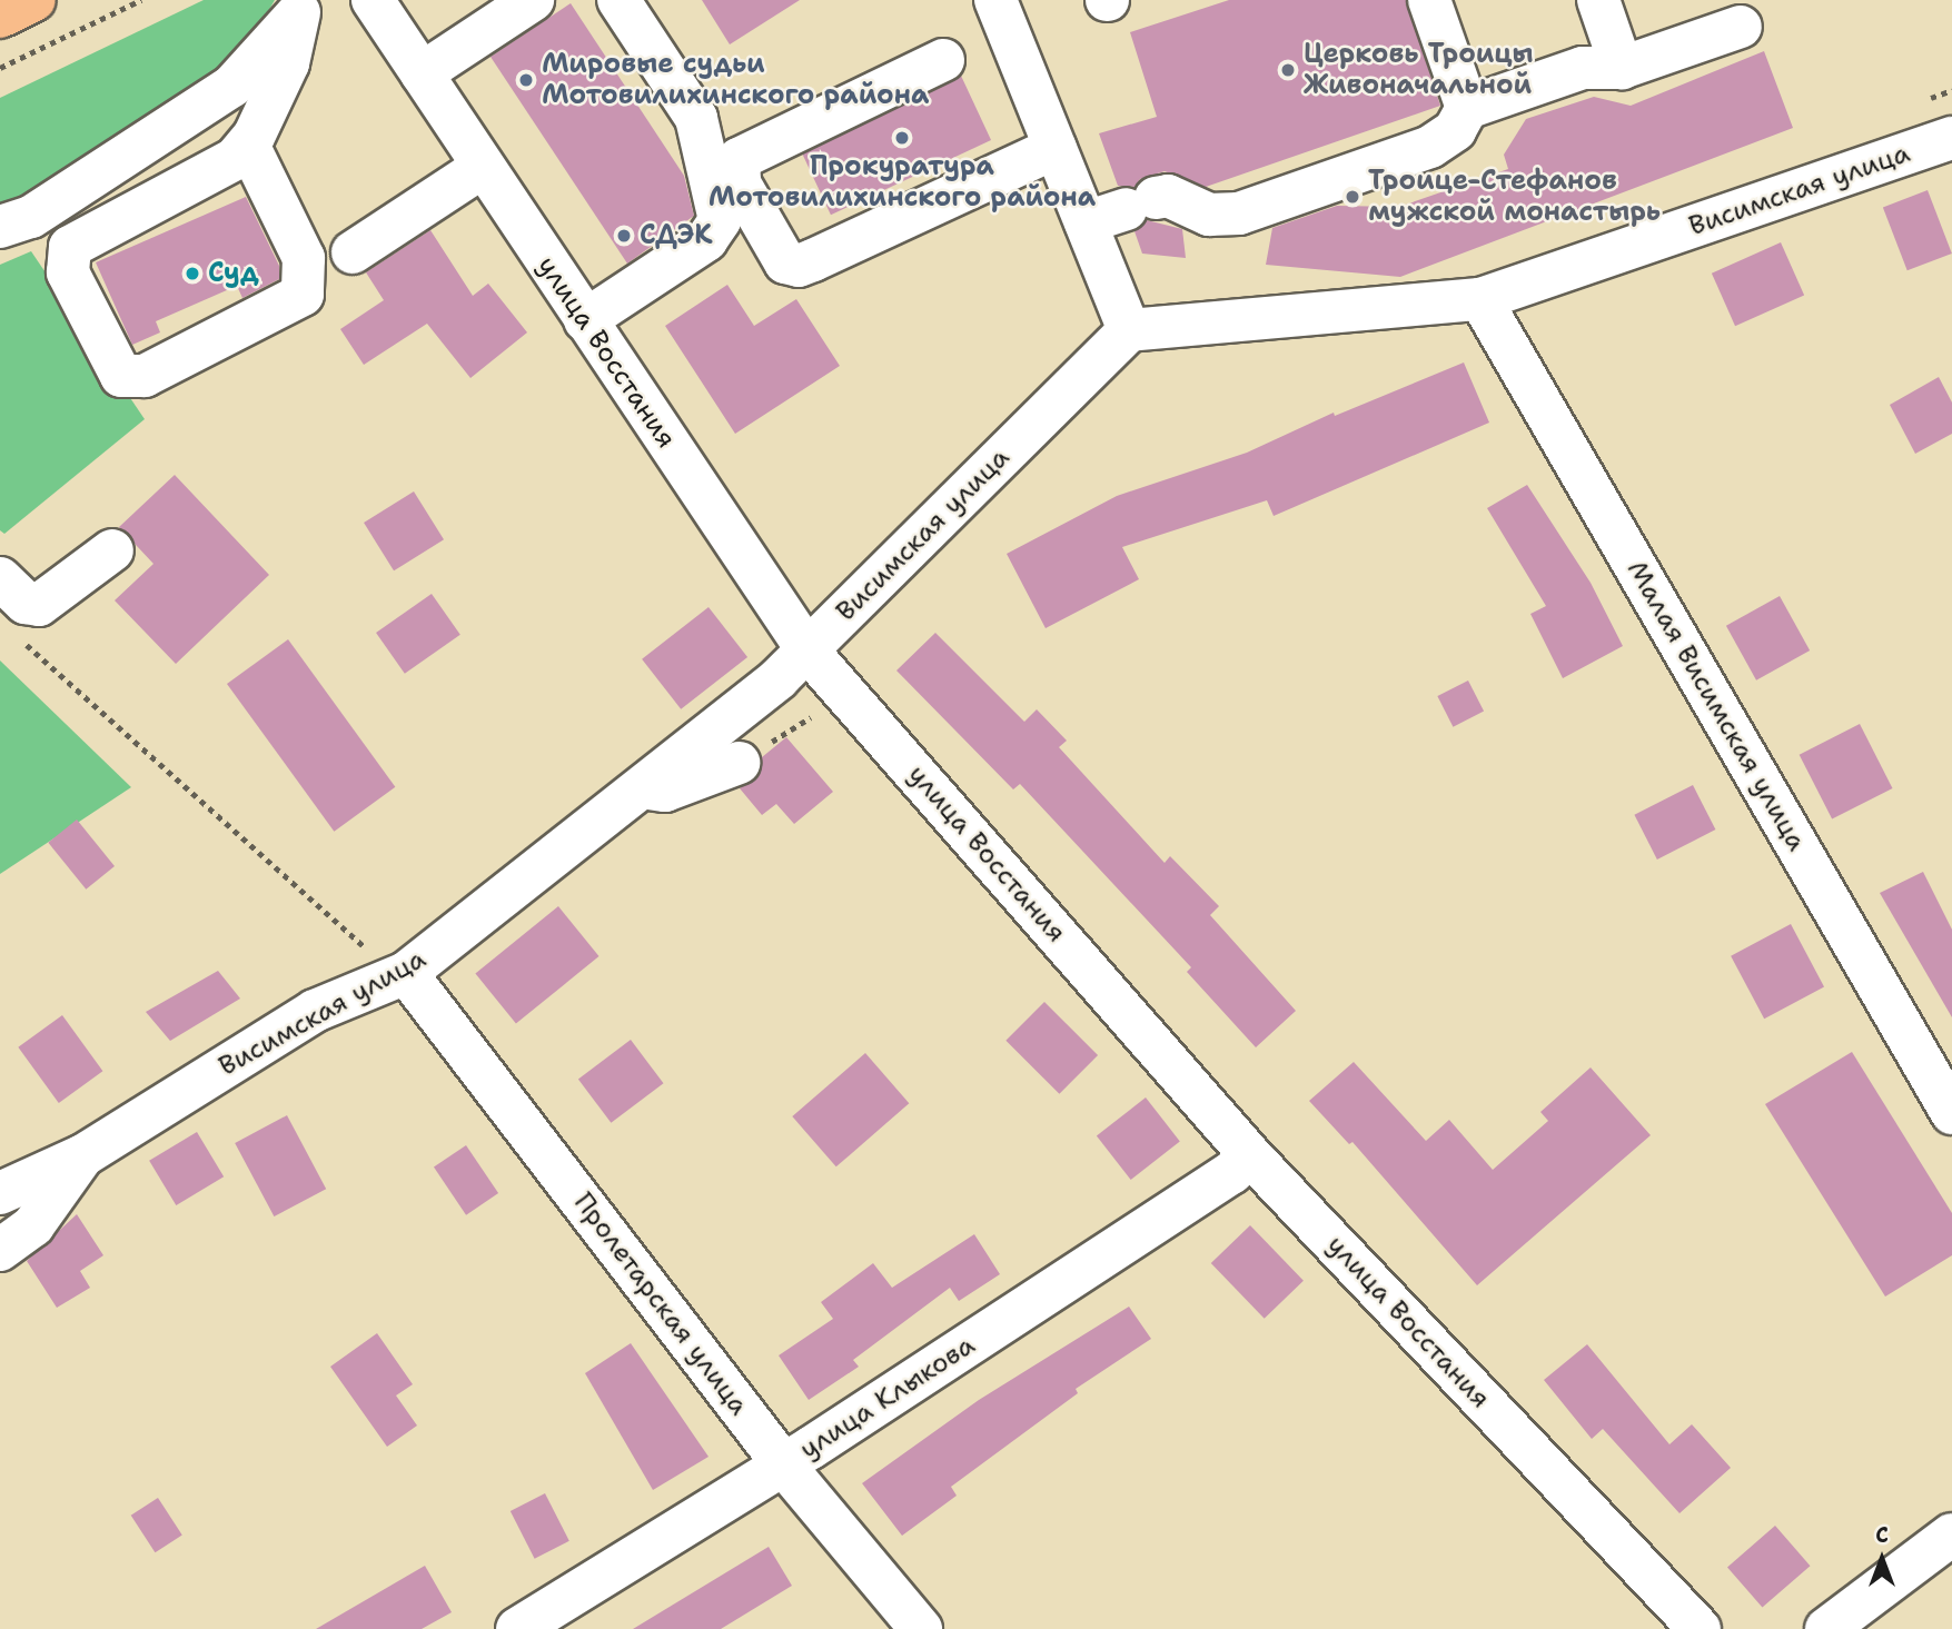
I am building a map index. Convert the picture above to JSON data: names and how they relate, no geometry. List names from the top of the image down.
{
  "streets": {
    "street": [
      "Висимская улица",
      "улица Восстания",
      "Малая Висимская улица",
      "Пролетарская улица",
      "улица Клыкова"
    ]
  },
  "crossings": [
    ["Висимская улица", "улица Восстания"],
    ["Висимская улица", "Малая Висимская улица"],
    ["Висимская улица", "Пролетарская улица"],
    ["улица Восстания", "улица Клыкова"],
    ["Пролетарская улица", "улица Клыкова"]
  ],
  "places": [
    "Церковь Троицы Живоначальной",
    "Мировые судьи Мотовилихинского района",
    "Прокуратура Мотовилихинского района",
    "Троице-Стефанов мужской монастырь",
    "СДЭК",
    "Суд"
  ],
  "north": "top"
}
